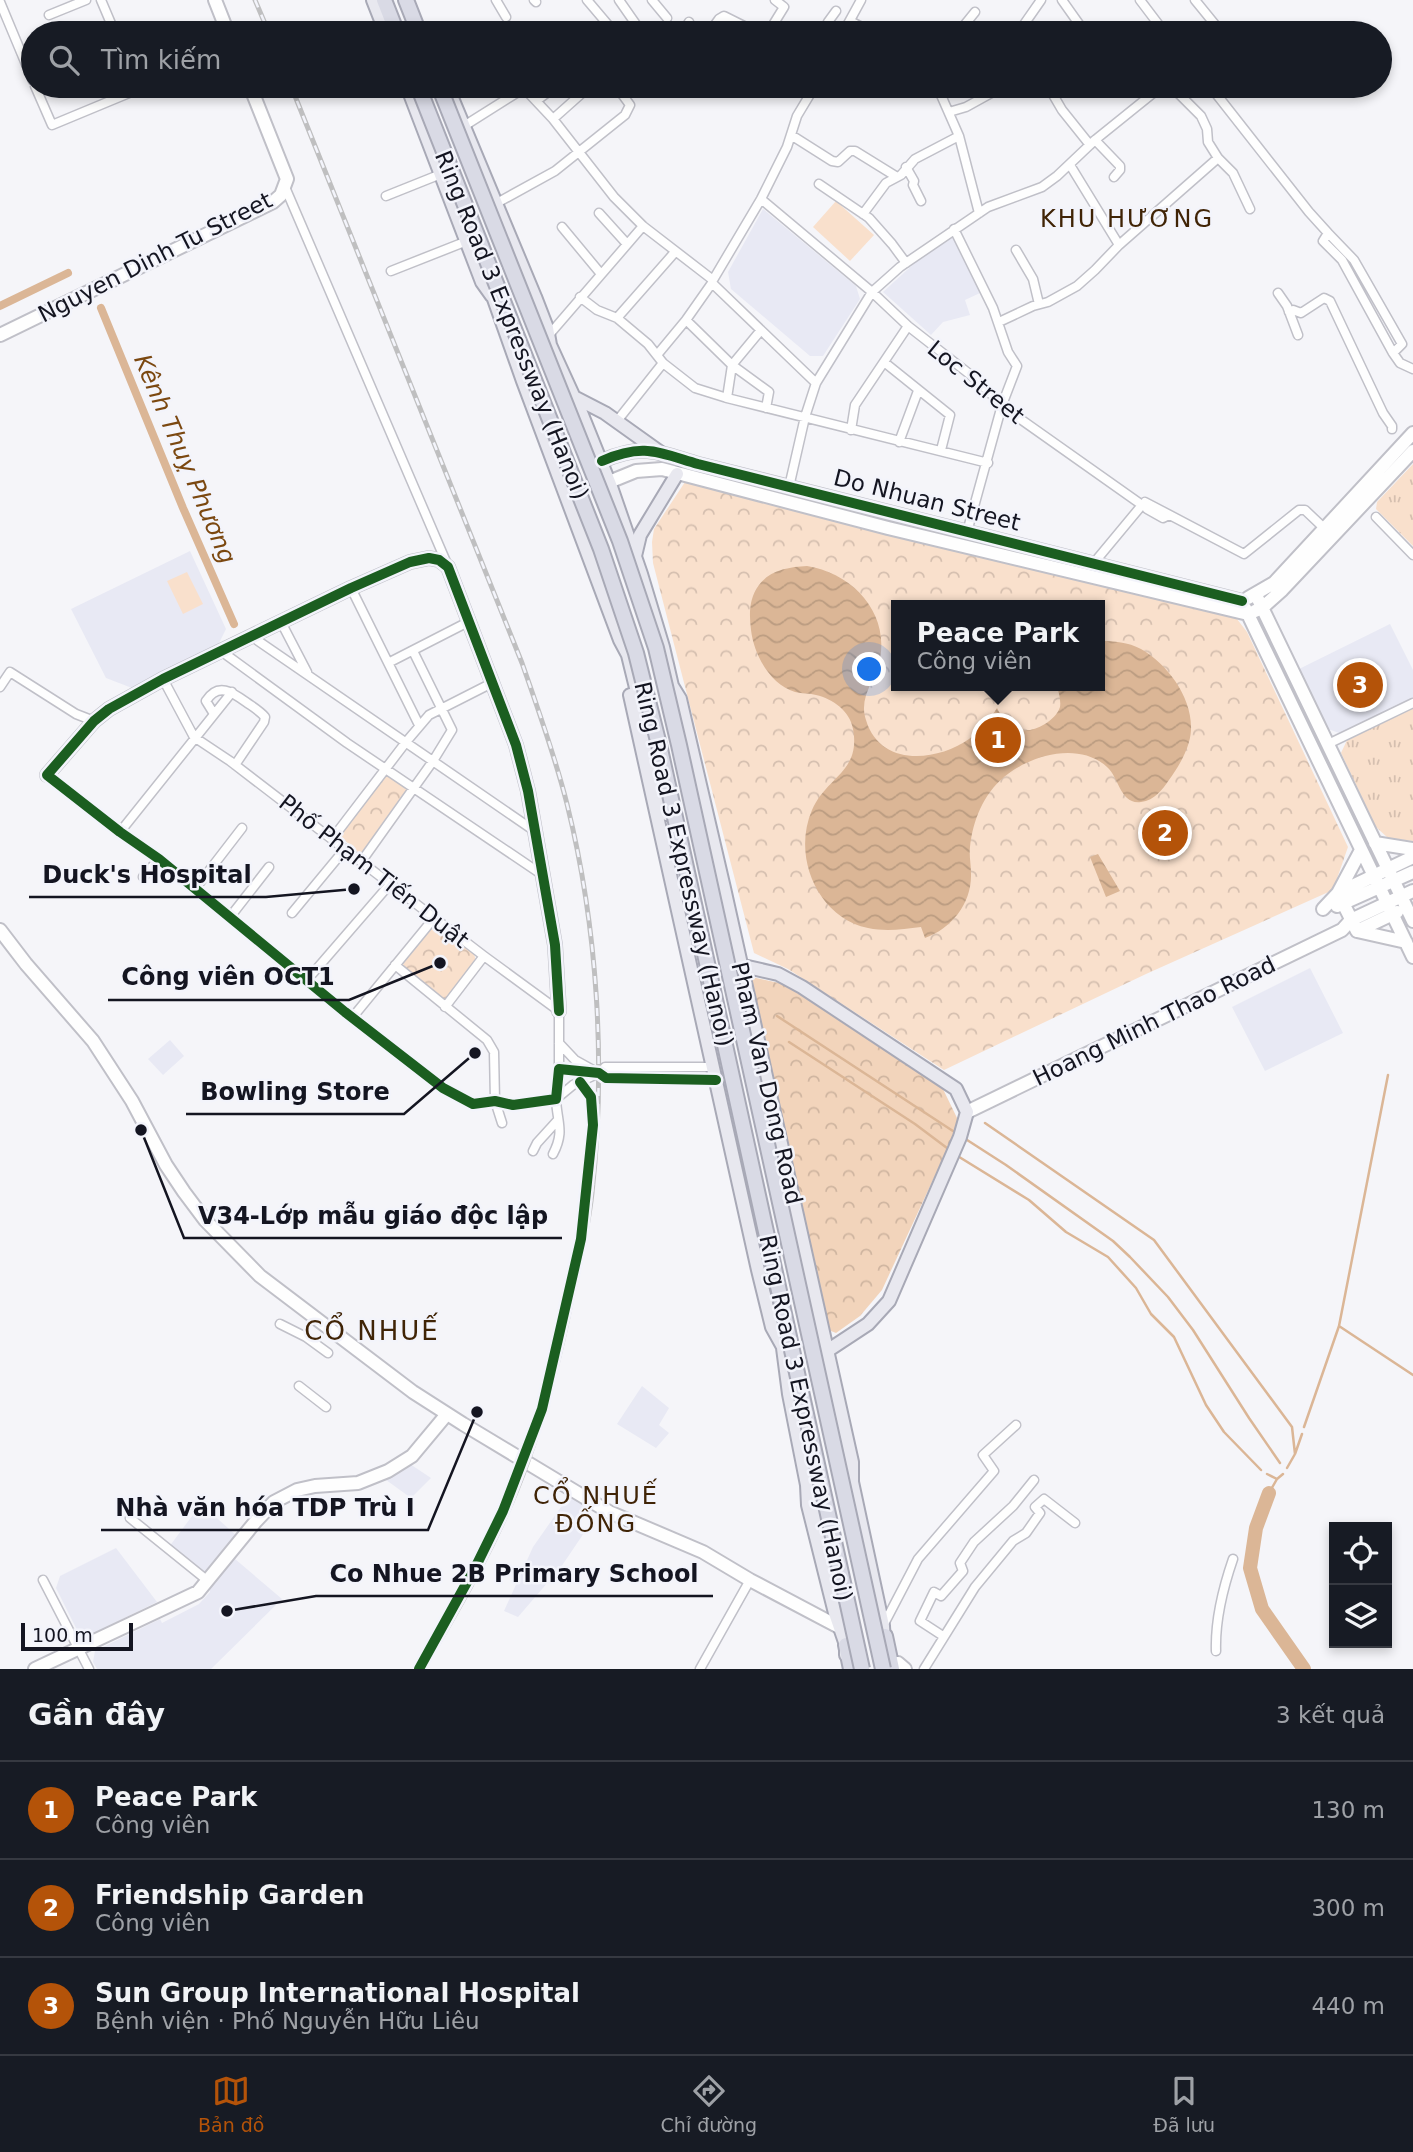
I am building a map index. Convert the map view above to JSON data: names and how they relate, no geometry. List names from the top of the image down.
{
  "streets": {
    "highway": ["Ring Road 3 Expressway (Hanoi)"],
    "main road": ["Pham Van Dong Road"],
    "street": [
      "Nguyen Dinh Tu Street",
      "Loc Street",
      "Do Nhuan Street",
      "Phố Phạm Tiến Duật",
      "Hoang Minh Thao Road"
    ]
  },
  "crossings": [
    ["Ring Road 3 Expressway (Hanoi)", "Pham Van Dong Road"],
    ["Do Nhuan Street", "Pham Van Dong Road"]
  ],
  "districts": ["KHU HƯƠNG", "CỔ NHUẾ", "CỔ NHUẾ ĐỐNG"],
  "water": ["Kênh Thuỵ Phương"],
  "places": [
    "Duck's Hospital",
    "Công viên OCT1",
    "Bowling Store",
    "V34-Lớp mẫu giáo độc lập",
    "Nhà văn hóa TDP Trù I",
    "Co Nhue 2B Primary School"
  ],
  "scale_bar": "100 m",
  "page": {
    "search": "Tìm kiếm",
    "popup": ["Peace Park", "Công viên"],
    "pins": ["3", "1", "2"],
    "scale": "100 m",
    "heading": ["Gần đây", "3 kết quả"],
    "list": [
      {
        "mark": "1",
        "name": "Peace Park",
        "note": "Công viên",
        "value": "130 m"
      },
      {
        "mark": "2",
        "name": "Friendship Garden",
        "note": "Công viên",
        "value": "300 m"
      },
      {
        "mark": "3",
        "name": "Sun Group International Hospital",
        "note": "Bệnh viện · Phố Nguyễn Hữu Liêu",
        "value": "440 m"
      }
    ],
    "nav": ["Bản đồ", "Chỉ đường", "Đã lưu"]
  }
}
